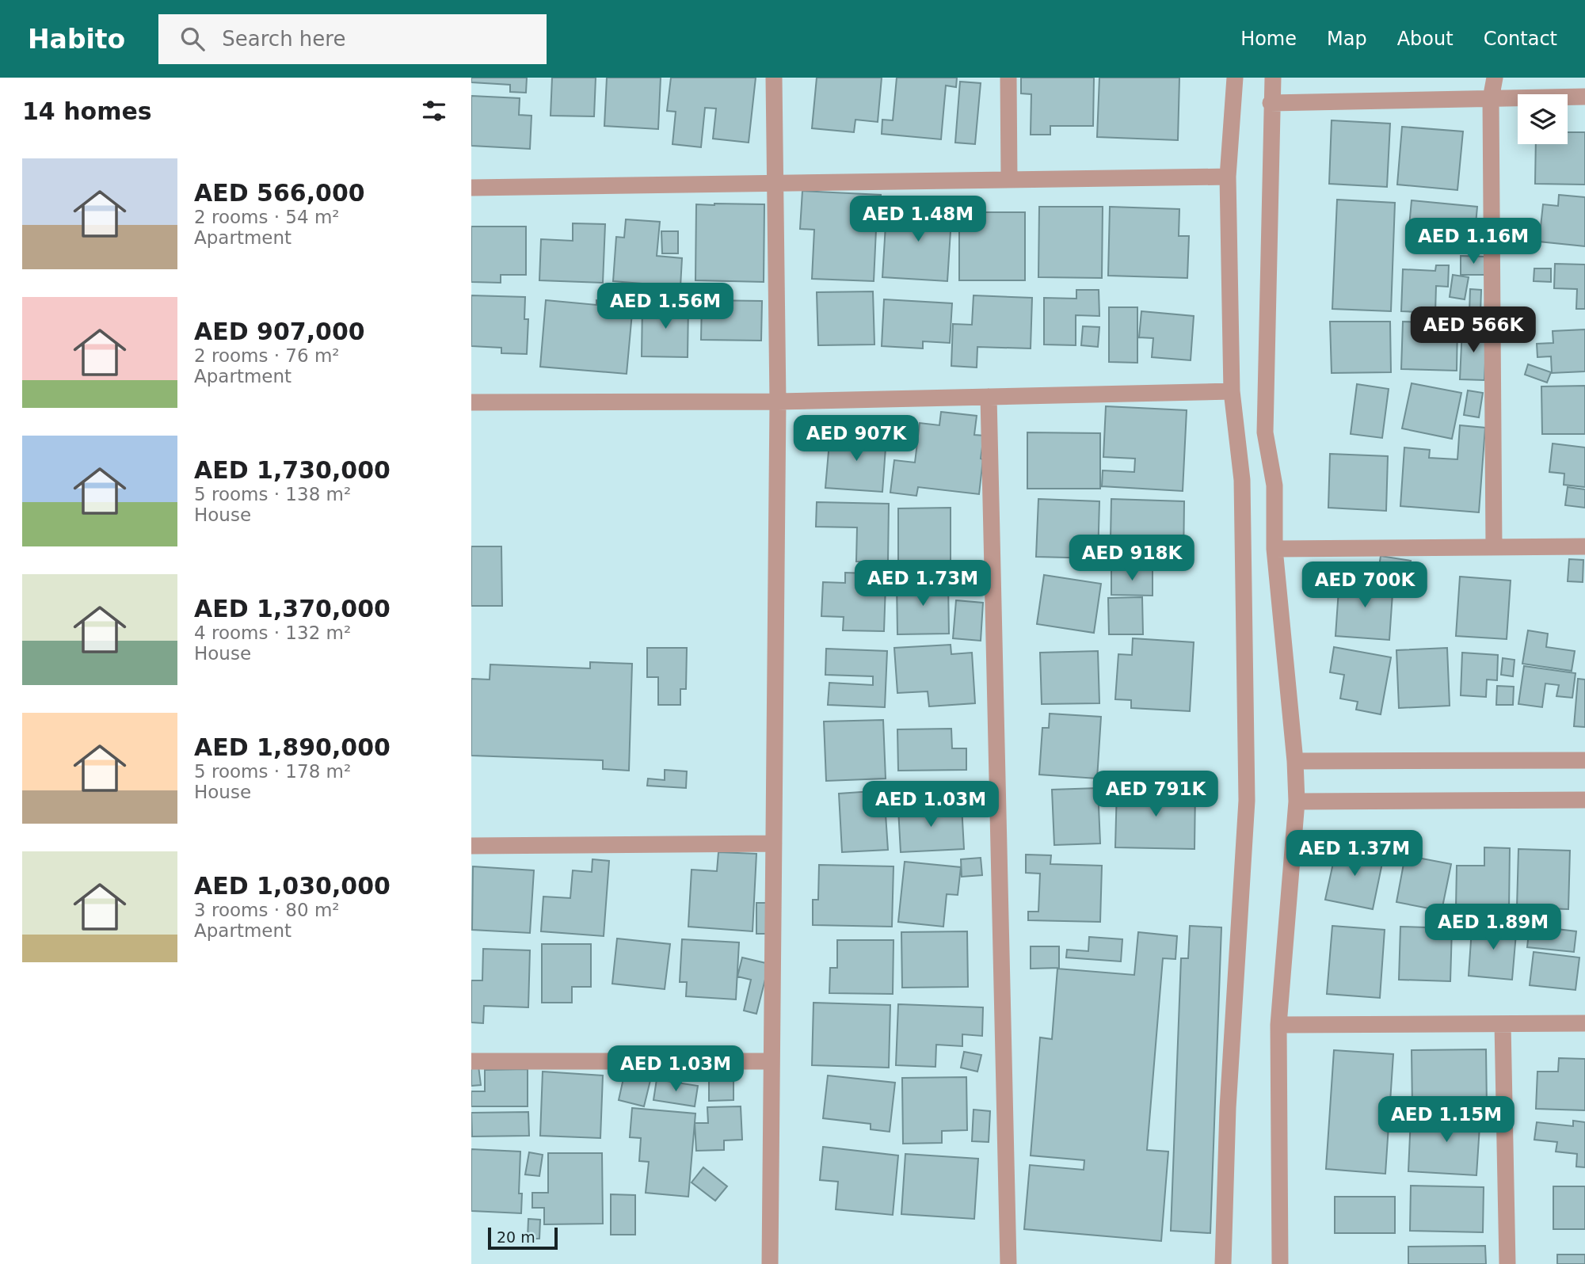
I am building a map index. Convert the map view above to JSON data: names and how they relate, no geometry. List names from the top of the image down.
{
  "scale_bar": "20 m",
  "page": {
    "header": "Habito",
    "search": "Search here",
    "nav": [
      "Home",
      "Map",
      "About",
      "Contact"
    ],
    "heading": "14 homes",
    "list": [
      {
        "name": "AED 566,000",
        "note": "2 rooms · 54 m² · Apartment"
      },
      {
        "name": "AED 907,000",
        "note": "2 rooms · 76 m² · Apartment"
      },
      {
        "name": "AED 1,730,000",
        "note": "5 rooms · 138 m² · House"
      },
      {
        "name": "AED 1,370,000",
        "note": "4 rooms · 132 m² · House"
      },
      {
        "name": "AED 1,890,000",
        "note": "5 rooms · 178 m² · House"
      },
      {
        "name": "AED 1,030,000",
        "note": "3 rooms · 80 m² · Apartment"
      }
    ],
    "price": [
      "AED 1.48M",
      "AED 1.16M",
      "AED 1.56M",
      "AED 566K",
      "AED 907K",
      "AED 918K",
      "AED 1.73M",
      "AED 700K",
      "AED 791K",
      "AED 1.03M",
      "AED 1.37M",
      "AED 1.89M",
      "AED 1.03M",
      "AED 1.15M"
    ],
    "scale": "20 m"
  }
}
